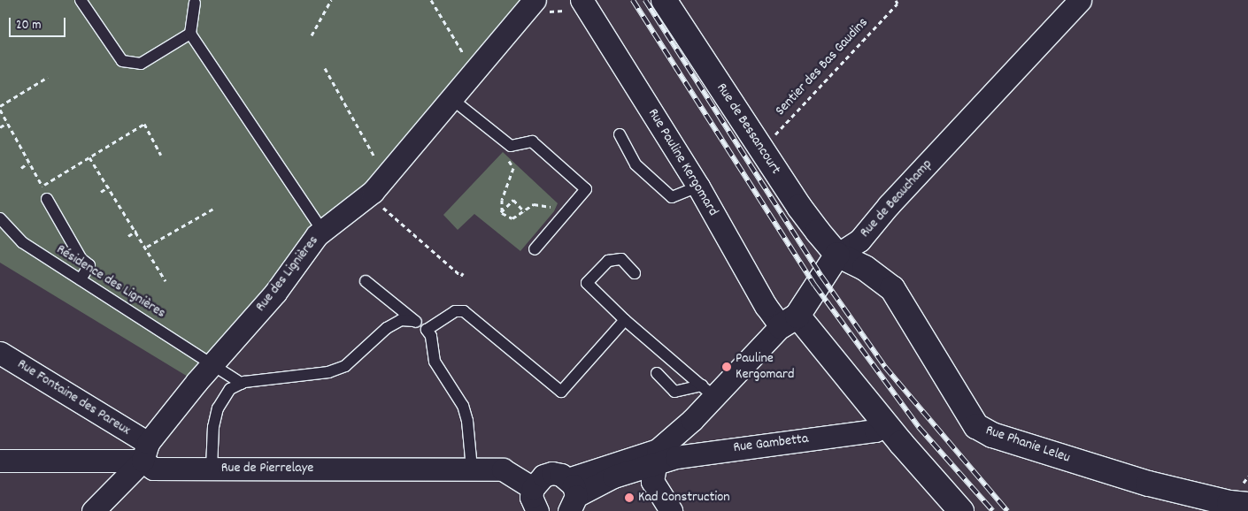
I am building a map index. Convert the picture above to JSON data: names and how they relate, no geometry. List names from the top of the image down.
{
  "streets": {
    "street": [
      "Rue de Bessancourt",
      "Rue Pauline Kergomard",
      "Rue de Beauchamp",
      "Rue des Lignières",
      "Rue Fontaine des Pareux",
      "Rue Gambetta",
      "Rue Phanie Leleu",
      "Rue de Pierrelaye"
    ],
    "lane": ["Résidence des Lignières"],
    "path": ["Sentier des Bas Gaudins"]
  },
  "crossings": [
    ["Sentier des Bas Gaudins", "Rue de Bessancourt"],
    ["Rue de Bessancourt", "Rue de Beauchamp"],
    ["Rue de Bessancourt", "Rue Phanie Leleu"],
    ["Rue Pauline Kergomard", "Rue de Beauchamp"],
    ["Rue de Beauchamp", "Rue Gambetta"],
    ["Rue de Beauchamp", "Rue Phanie Leleu"],
    ["Rue des Lignières", "Résidence des Lignières"],
    ["Rue des Lignières", "Rue Fontaine des Pareux"],
    ["Rue des Lignières", "Rue de Pierrelaye"],
    ["Rue Fontaine des Pareux", "Rue de Pierrelaye"]
  ],
  "places": ["Pauline Kergomard", "Kad Construction"],
  "scale_bar": "20 m"
}
